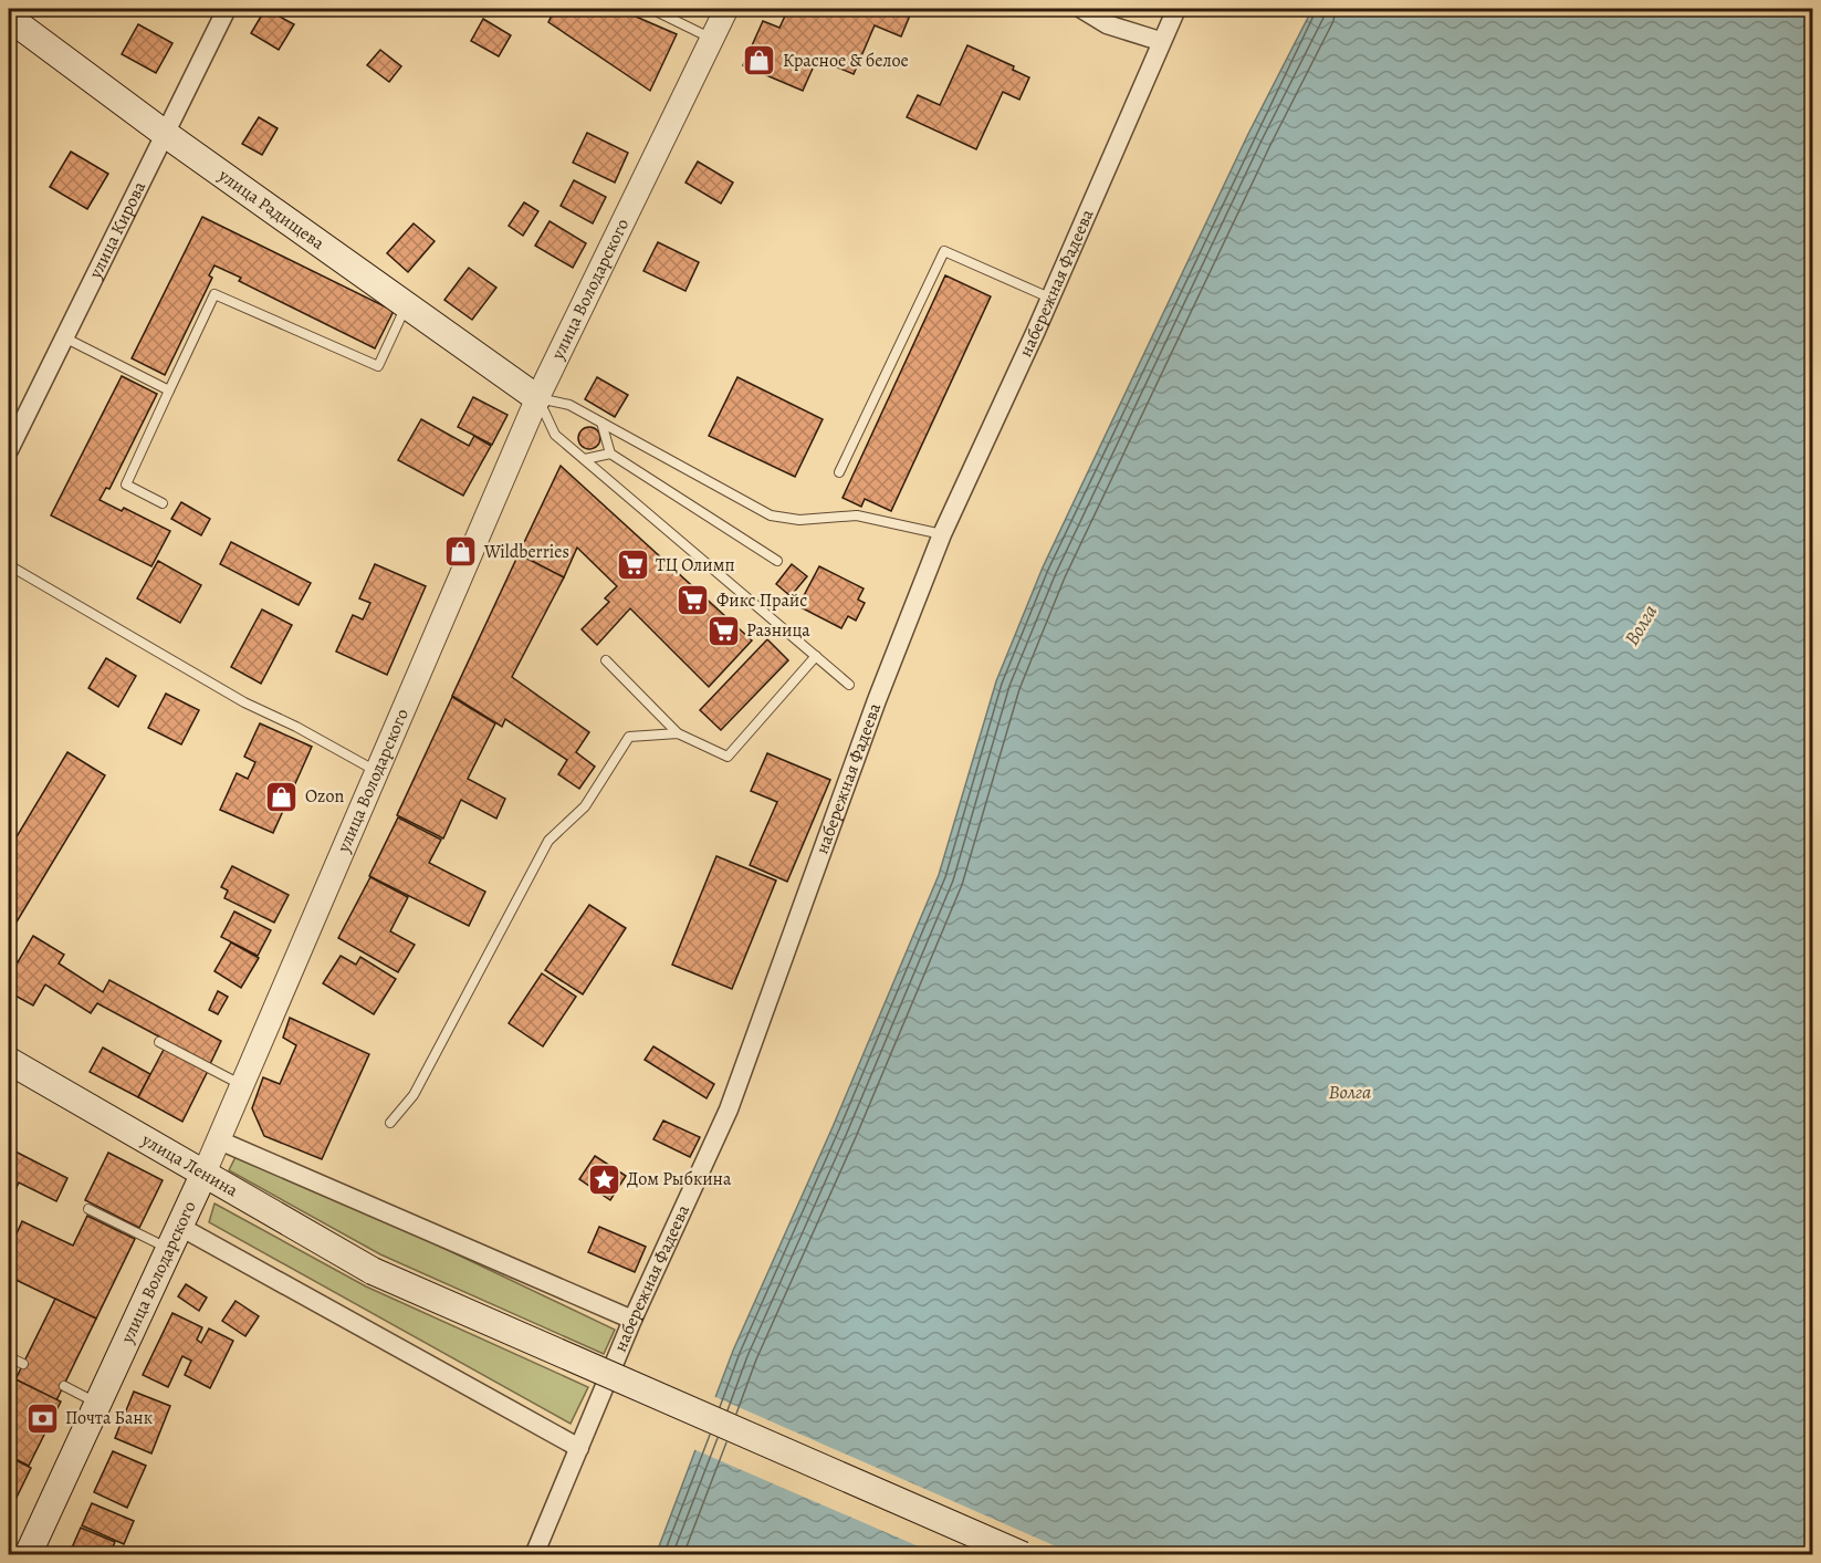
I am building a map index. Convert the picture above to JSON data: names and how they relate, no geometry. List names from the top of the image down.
{
  "streets": {
    "main road": ["улица Радищева", "улица Володарского", "улица Ленина"],
    "street": ["улица Кирова", "набережная Фадеева"]
  },
  "crossings": [
    ["улица Радищева", "улица Кирова"],
    ["улица Радищева", "улица Володарского"],
    ["улица Володарского", "улица Ленина"]
  ],
  "water": ["Волга"],
  "places": {
    "shop": ["Красное & белое", "Wildberries", "Ozon"],
    "supermarket": ["ТЦ Олимп", "Фикс Прайс", "Разница"],
    "place": ["Дом Рыбкина"],
    "bank": ["Почта Банк"]
  }
}
